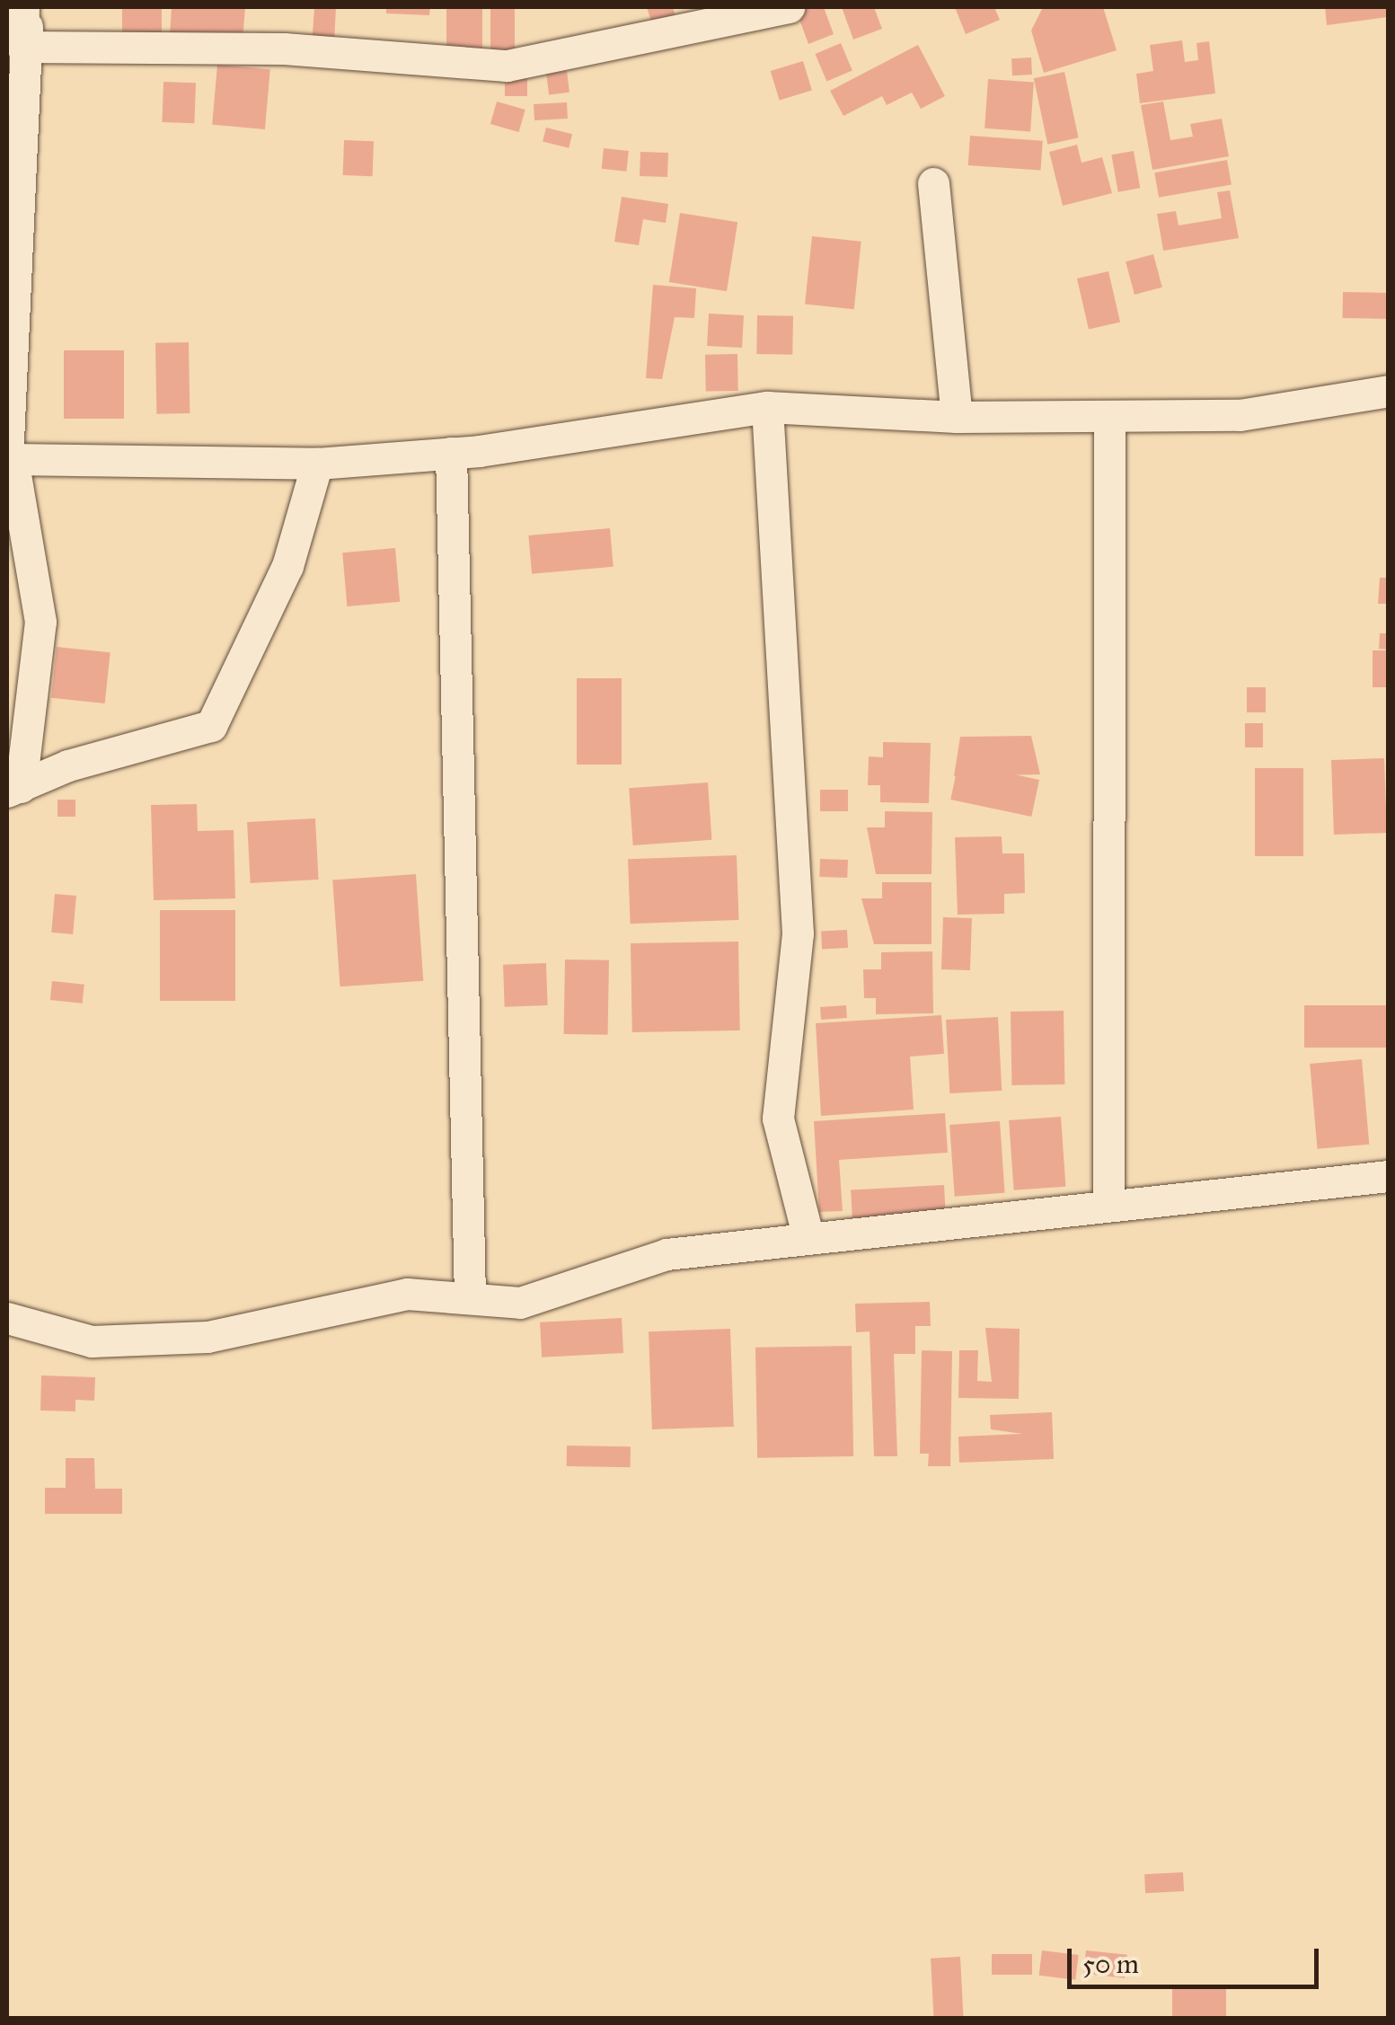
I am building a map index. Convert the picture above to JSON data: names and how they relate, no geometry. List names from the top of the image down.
{
  "scale_bar": "50 m"
}
